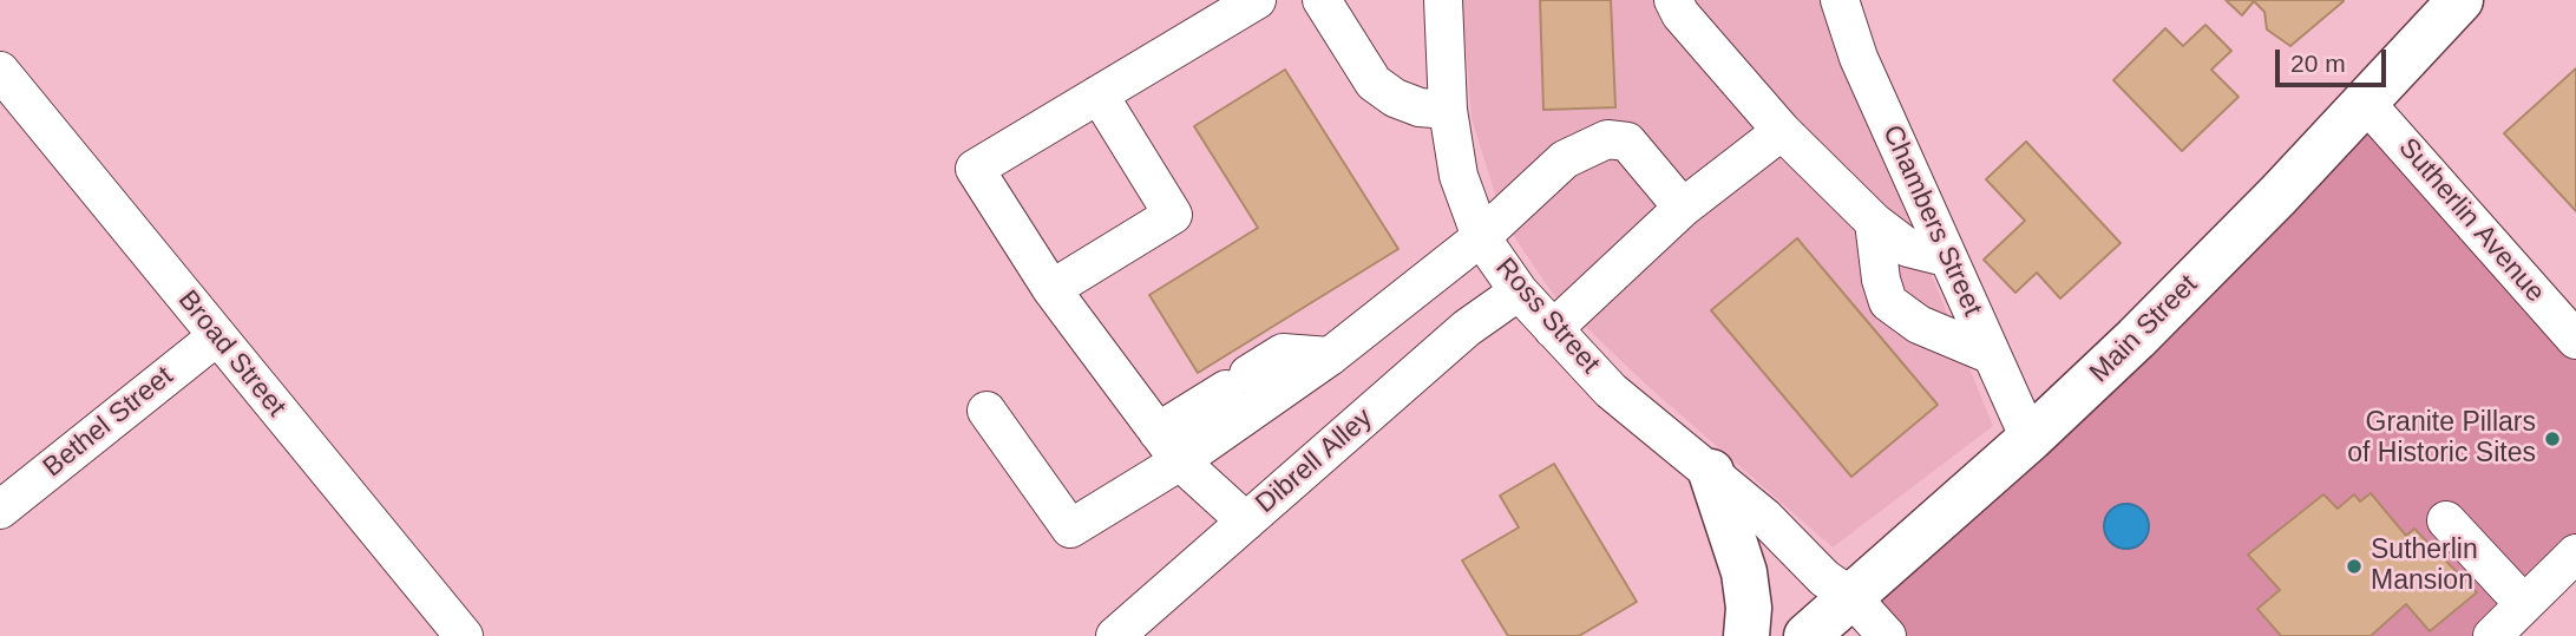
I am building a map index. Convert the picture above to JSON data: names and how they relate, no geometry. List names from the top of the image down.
{
  "streets": {
    "main road": ["Main Street"],
    "street": [
      "Chambers Street",
      "Sutherlin Avenue",
      "Ross Street",
      "Broad Street",
      "Bethel Street",
      "Dibrell Alley"
    ]
  },
  "crossings": [
    ["Chambers Street", "Main Street"],
    ["Sutherlin Avenue", "Main Street"],
    ["Ross Street", "Main Street"],
    ["Ross Street", "Dibrell Alley"],
    ["Broad Street", "Bethel Street"]
  ],
  "places": ["Granite Pillars of Historic Sites", "Sutherlin Mansion"],
  "scale_bar": "20 m"
}
